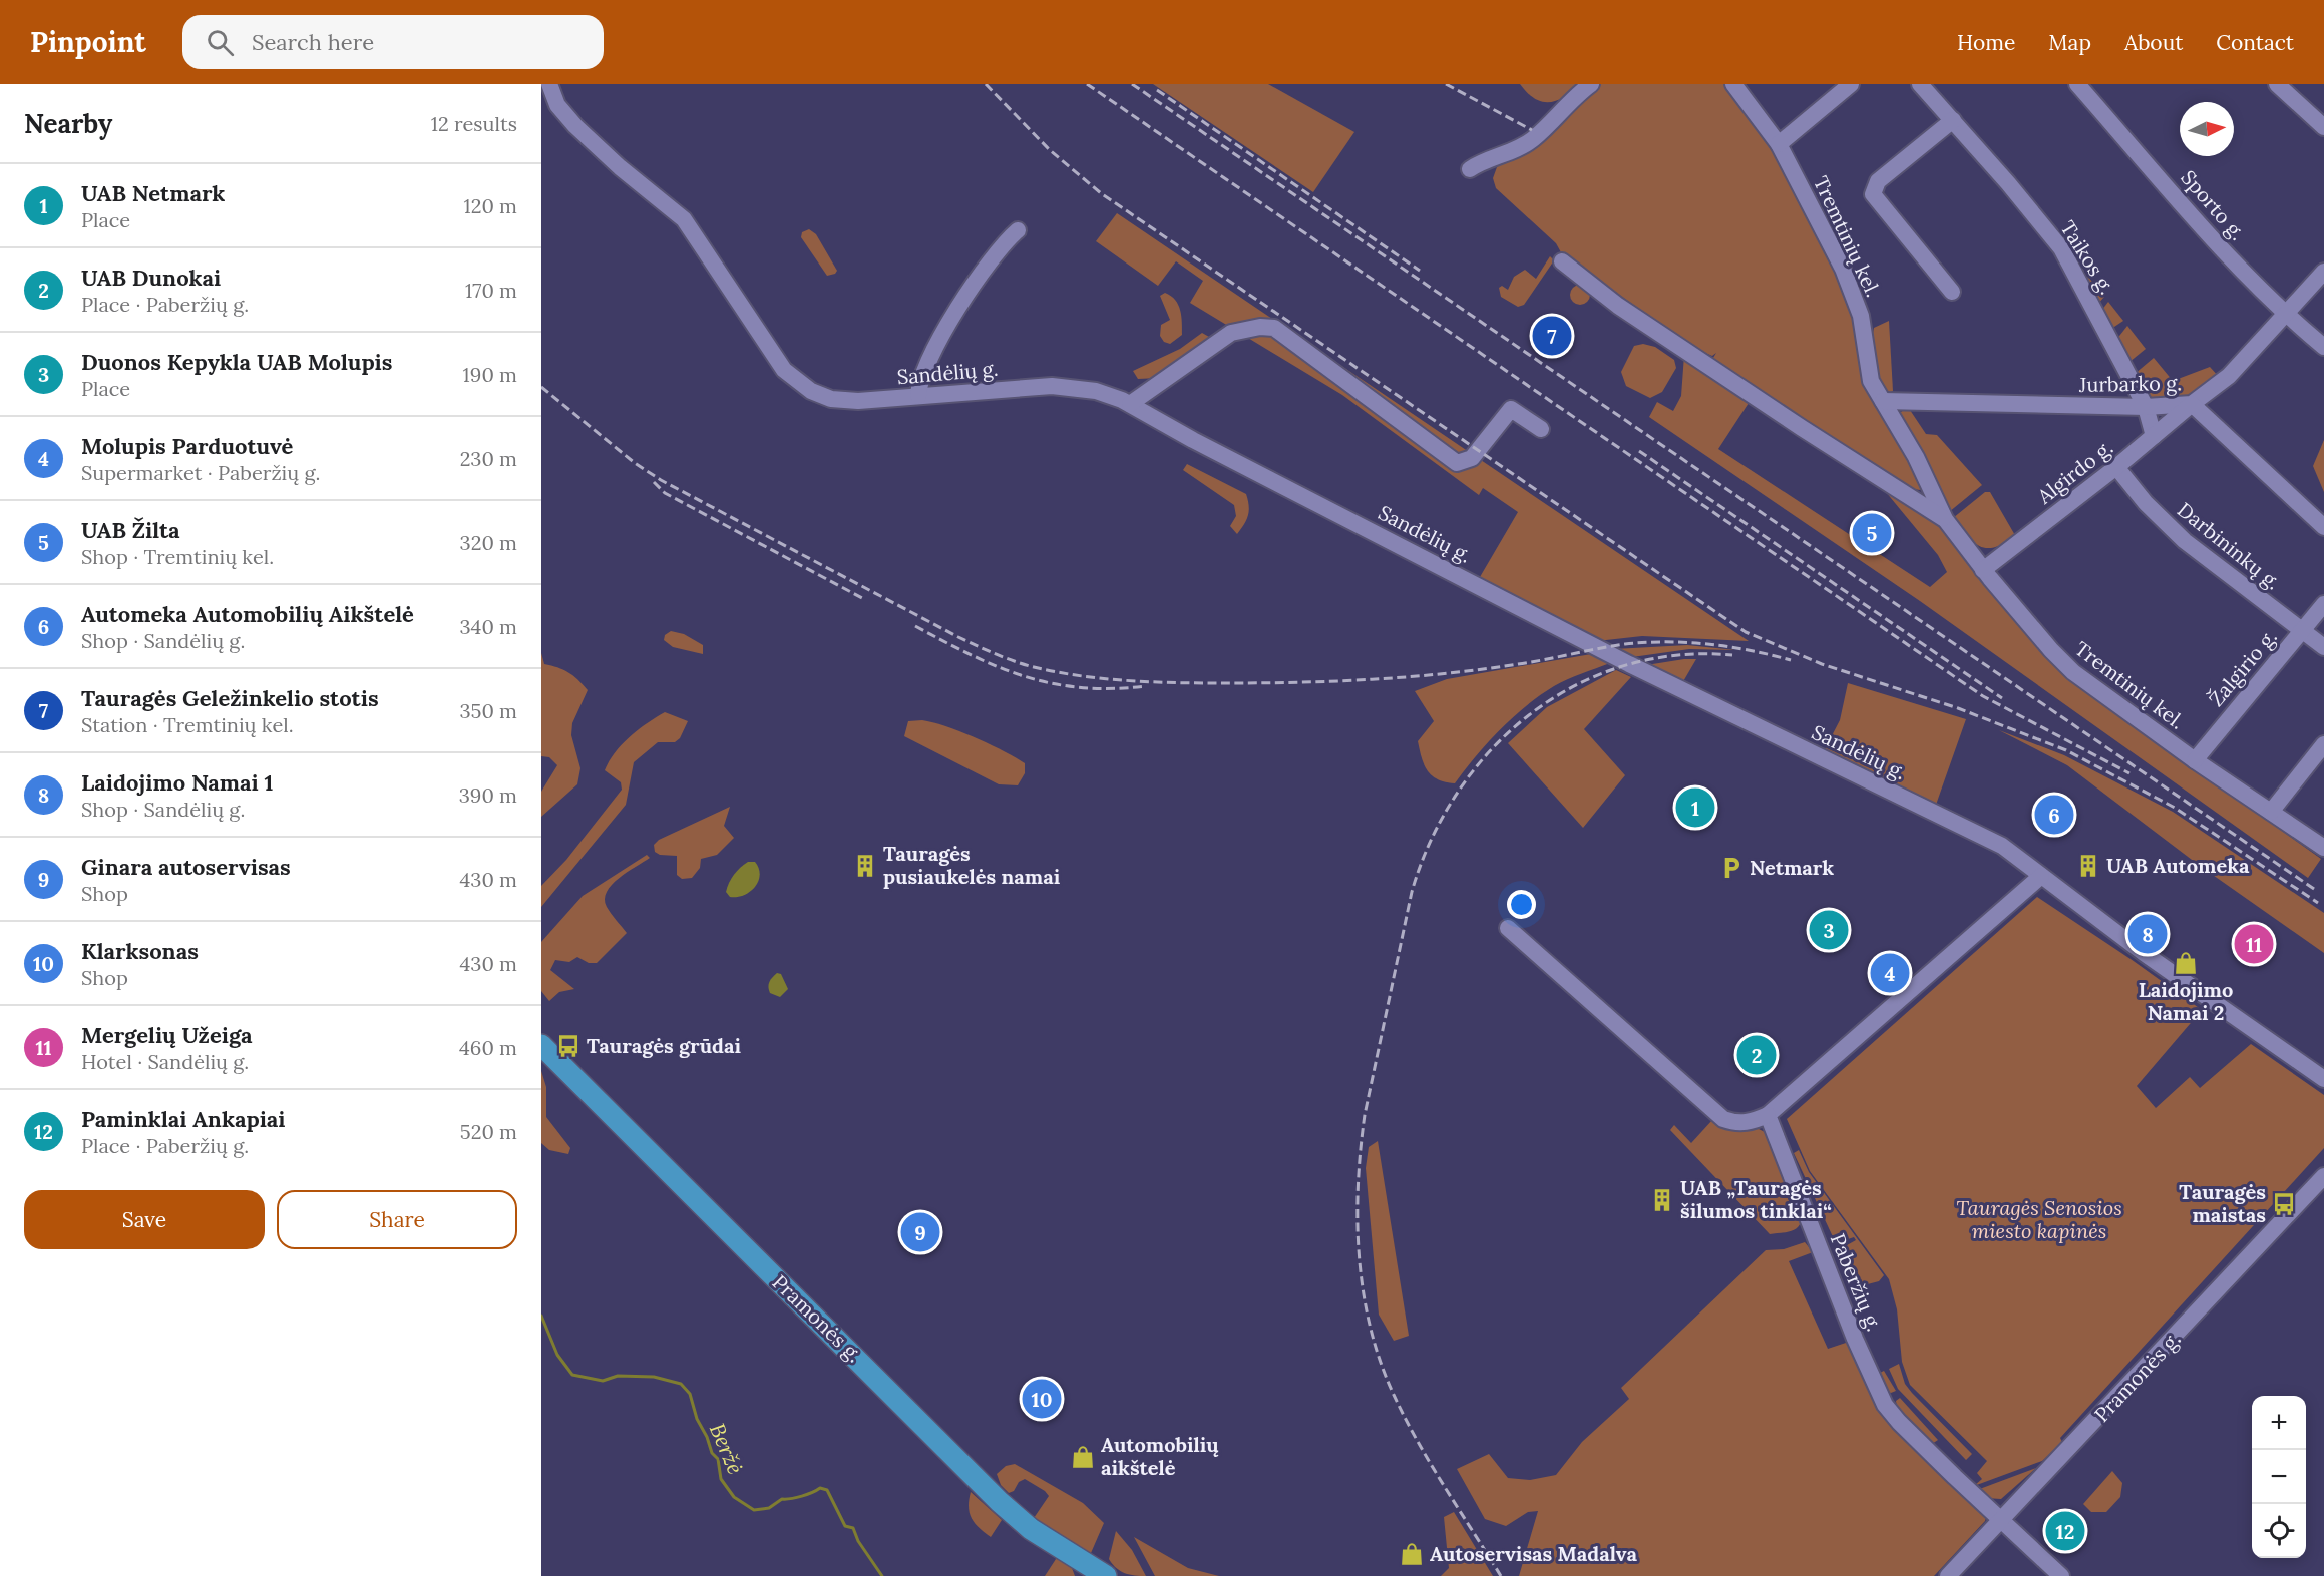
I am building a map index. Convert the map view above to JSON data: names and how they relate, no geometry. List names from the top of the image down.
{
  "streets": {
    "main road": ["Pramonės g."],
    "street": [
      "Sporto g.",
      "Tremtinių kel.",
      "Taikos g.",
      "Sandėlių g.",
      "Jurbarko g.",
      "Algirdo g.",
      "Darbininkų g.",
      "Žalgirio g.",
      "Paberžių g."
    ]
  },
  "crossings": [
    ["Sporto g.", "Jurbarko g."],
    ["Tremtinių kel.", "Jurbarko g."],
    ["Tremtinių kel.", "Algirdo g."],
    ["Tremtinių kel.", "Žalgirio g."],
    ["Taikos g.", "Jurbarko g."],
    ["Taikos g.", "Algirdo g."],
    ["Jurbarko g.", "Algirdo g."],
    ["Algirdo g.", "Darbininkų g."],
    ["Darbininkų g.", "Žalgirio g."],
    ["Paberžių g.", "Pramonės g."]
  ],
  "water": ["Beržė"],
  "parks": ["Tauragės Senosios miesto kapinės"],
  "places": {
    "building": ["Tauragės pusiaukelės namai", "UAB Automeka", "UAB „Tauragės šilumos tinklai“"],
    "parking": ["Netmark"],
    "shop": ["Laidojimo Namai 2", "Automobilių aikštelė", "Autoservisas Madalva"],
    "bus stop": ["Tauragės grūdai", "Tauragės maistas"]
  },
  "north": "right",
  "page": {
    "header": "Pinpoint",
    "search": "Search here",
    "nav": [
      "Home",
      "Map",
      "About",
      "Contact"
    ],
    "heading": ["Nearby", "12 results"],
    "list": [
      {
        "mark": "1",
        "name": "UAB Netmark",
        "note": "Place",
        "value": "120 m"
      },
      {
        "mark": "2",
        "name": "UAB Dunokai",
        "note": "Place · Paberžių g.",
        "value": "170 m"
      },
      {
        "mark": "3",
        "name": "Duonos Kepykla UAB Molupis",
        "note": "Place",
        "value": "190 m"
      },
      {
        "mark": "4",
        "name": "Molupis Parduotuvė",
        "note": "Supermarket · Paberžių g.",
        "value": "230 m"
      },
      {
        "mark": "5",
        "name": "UAB Žilta",
        "note": "Shop · Tremtinių kel.",
        "value": "320 m"
      },
      {
        "mark": "6",
        "name": "Automeka Automobilių Aikštelė",
        "note": "Shop · Sandėlių g.",
        "value": "340 m"
      },
      {
        "mark": "7",
        "name": "Tauragės Geležinkelio stotis",
        "note": "Station · Tremtinių kel.",
        "value": "350 m"
      },
      {
        "mark": "8",
        "name": "Laidojimo Namai 1",
        "note": "Shop · Sandėlių g.",
        "value": "390 m"
      },
      {
        "mark": "9",
        "name": "Ginara autoservisas",
        "note": "Shop",
        "value": "430 m"
      },
      {
        "mark": "10",
        "name": "Klarksonas",
        "note": "Shop",
        "value": "430 m"
      },
      {
        "mark": "11",
        "name": "Mergelių Užeiga",
        "note": "Hotel · Sandėlių g.",
        "value": "460 m"
      },
      {
        "mark": "12",
        "name": "Paminklai Ankapiai",
        "note": "Place · Paberžių g.",
        "value": "520 m"
      }
    ],
    "pins": [
      "7",
      "5",
      "1",
      "6",
      "3",
      "8",
      "11",
      "4",
      "2",
      "9",
      "10",
      "12"
    ],
    "buttons": ["Save", "Share"],
    "map_buttons": ["+", "−"]
  }
}
